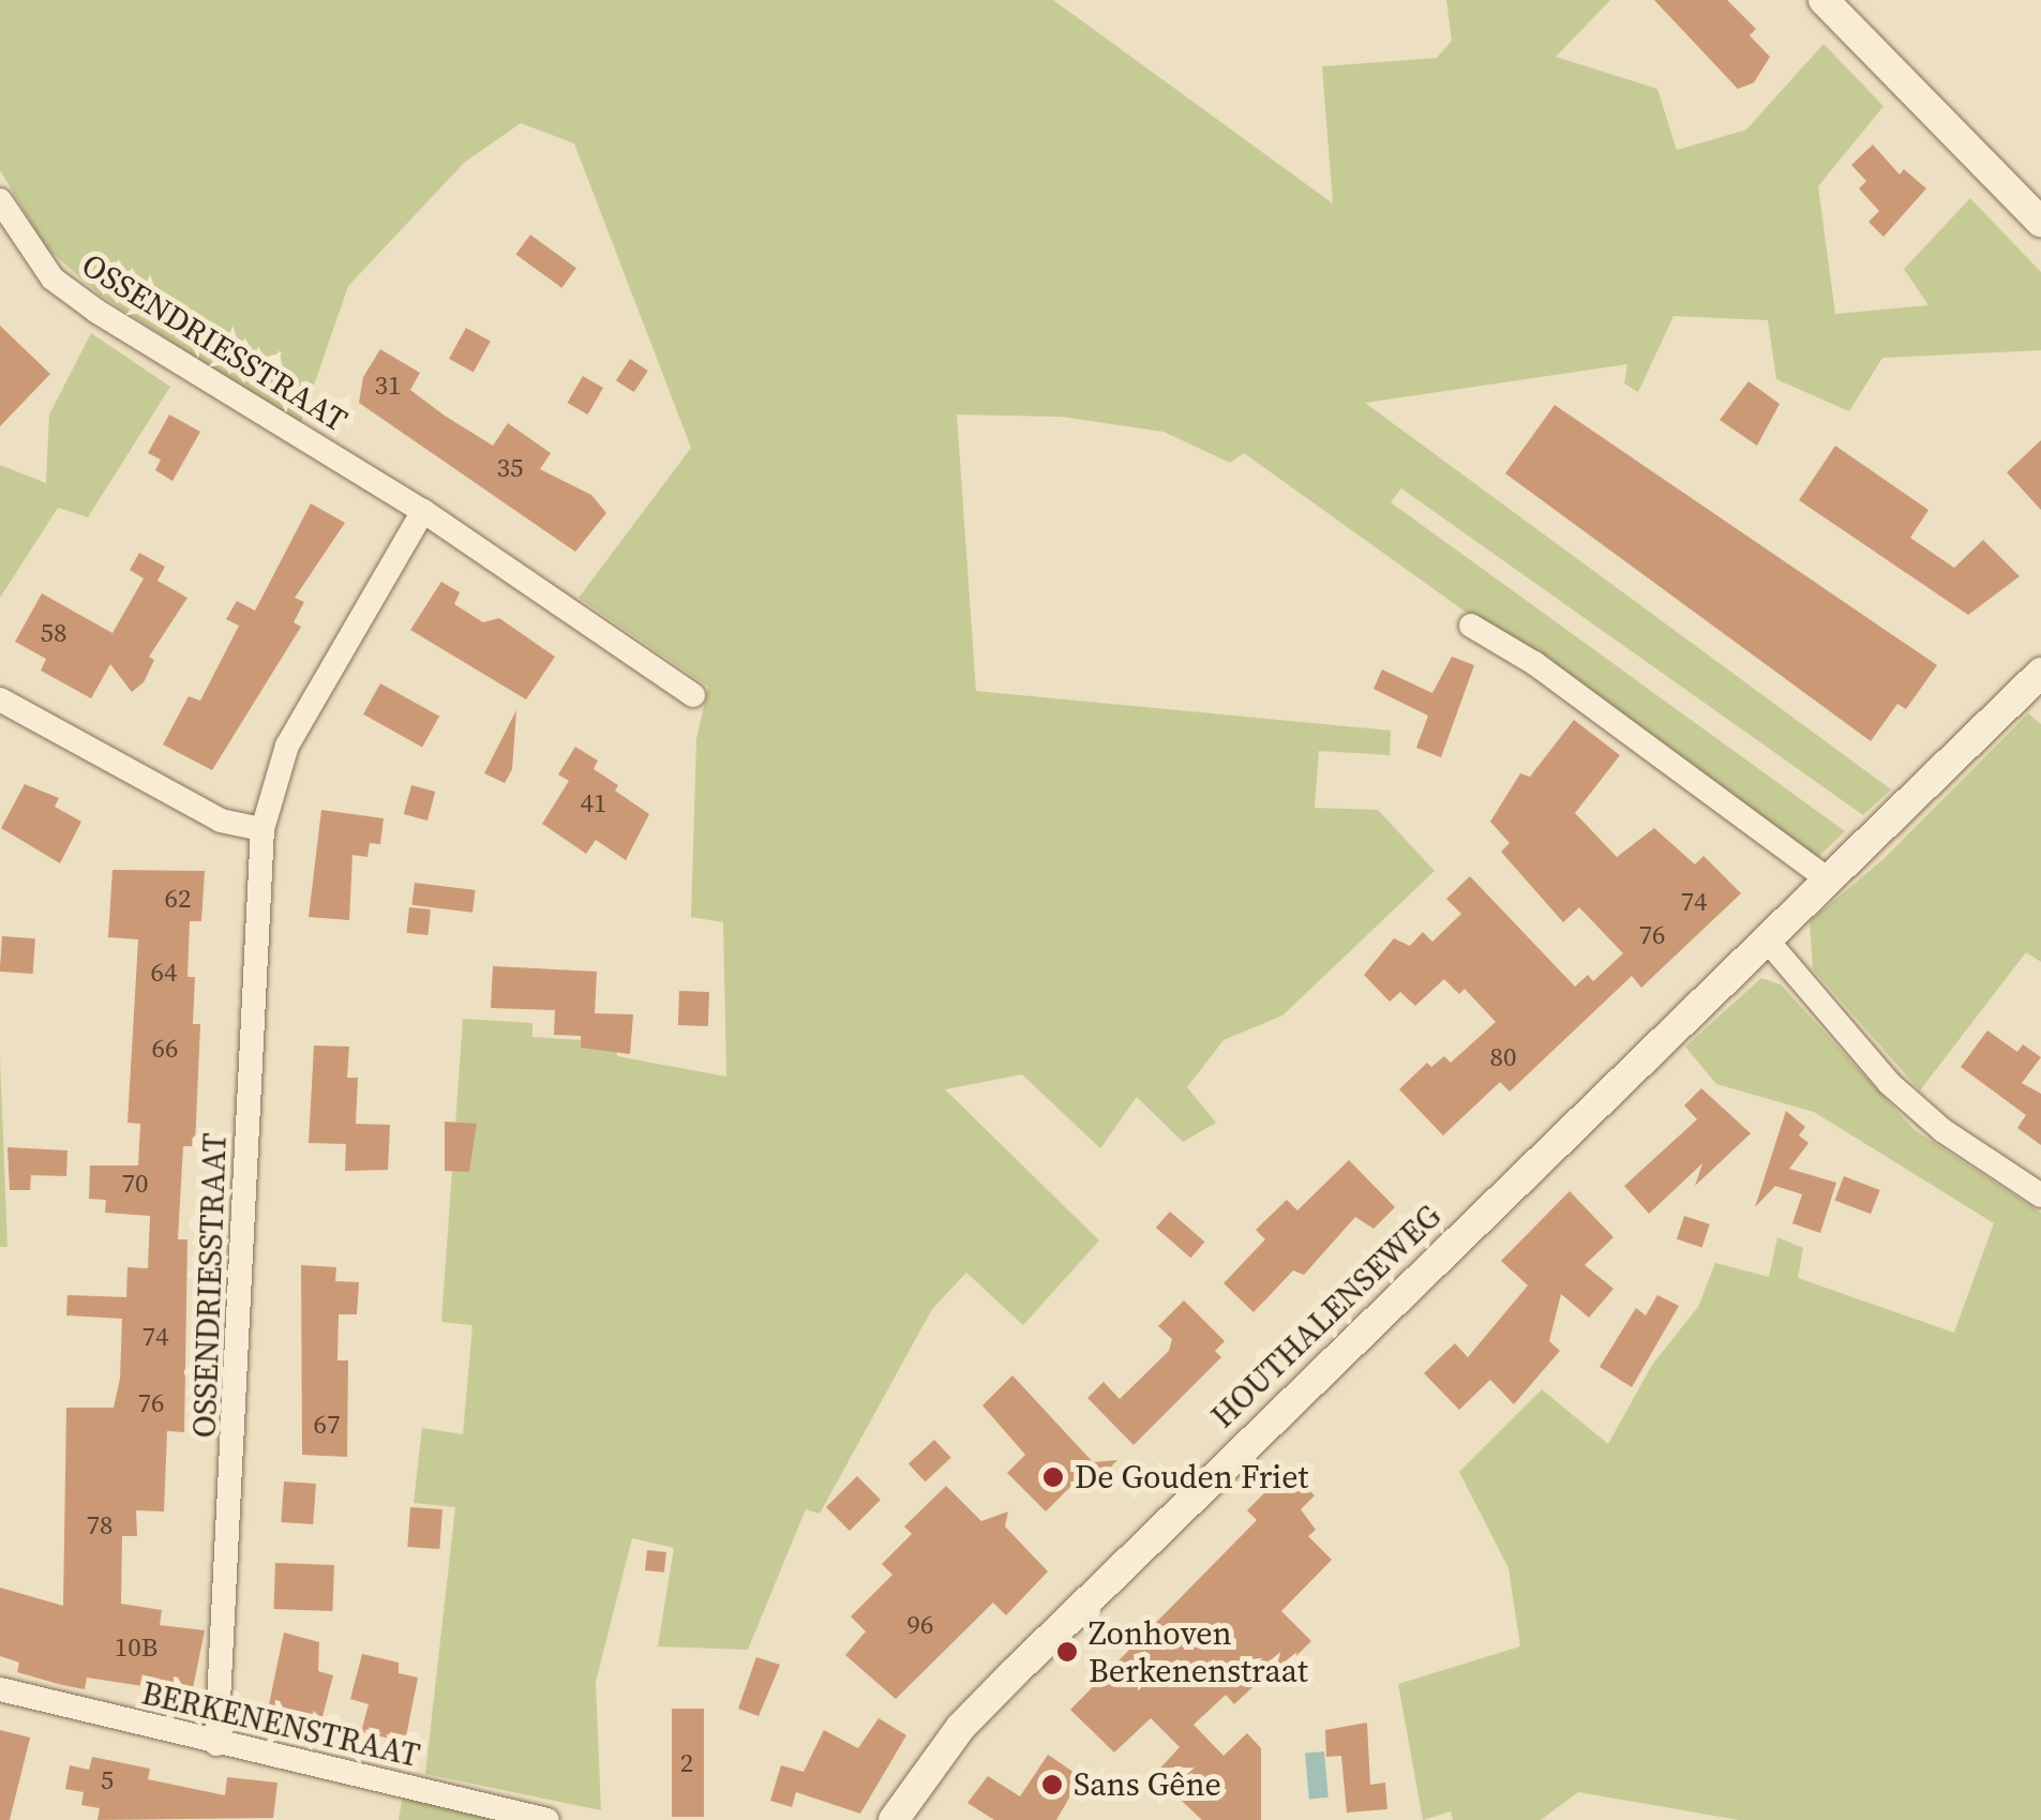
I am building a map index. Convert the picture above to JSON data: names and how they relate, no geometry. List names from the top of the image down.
{
  "streets": {
    "street": ["OSSENDRIESSTRAAT", "HOUTHALENSEWEG", "BERKENENSTRAAT"]
  },
  "crossings": [
    ["OSSENDRIESSTRAAT", "BERKENENSTRAAT"]
  ],
  "places": ["De Gouden Friet", "Zonhoven Berkenenstraat", "Sans Gêne"],
  "house_numbers": [
    "31",
    "35",
    "58",
    "41",
    "62",
    "74",
    "76",
    "64",
    "66",
    "80",
    "70",
    "74",
    "76",
    "67",
    "78",
    "96",
    "10B",
    "2",
    "5"
  ]
}
